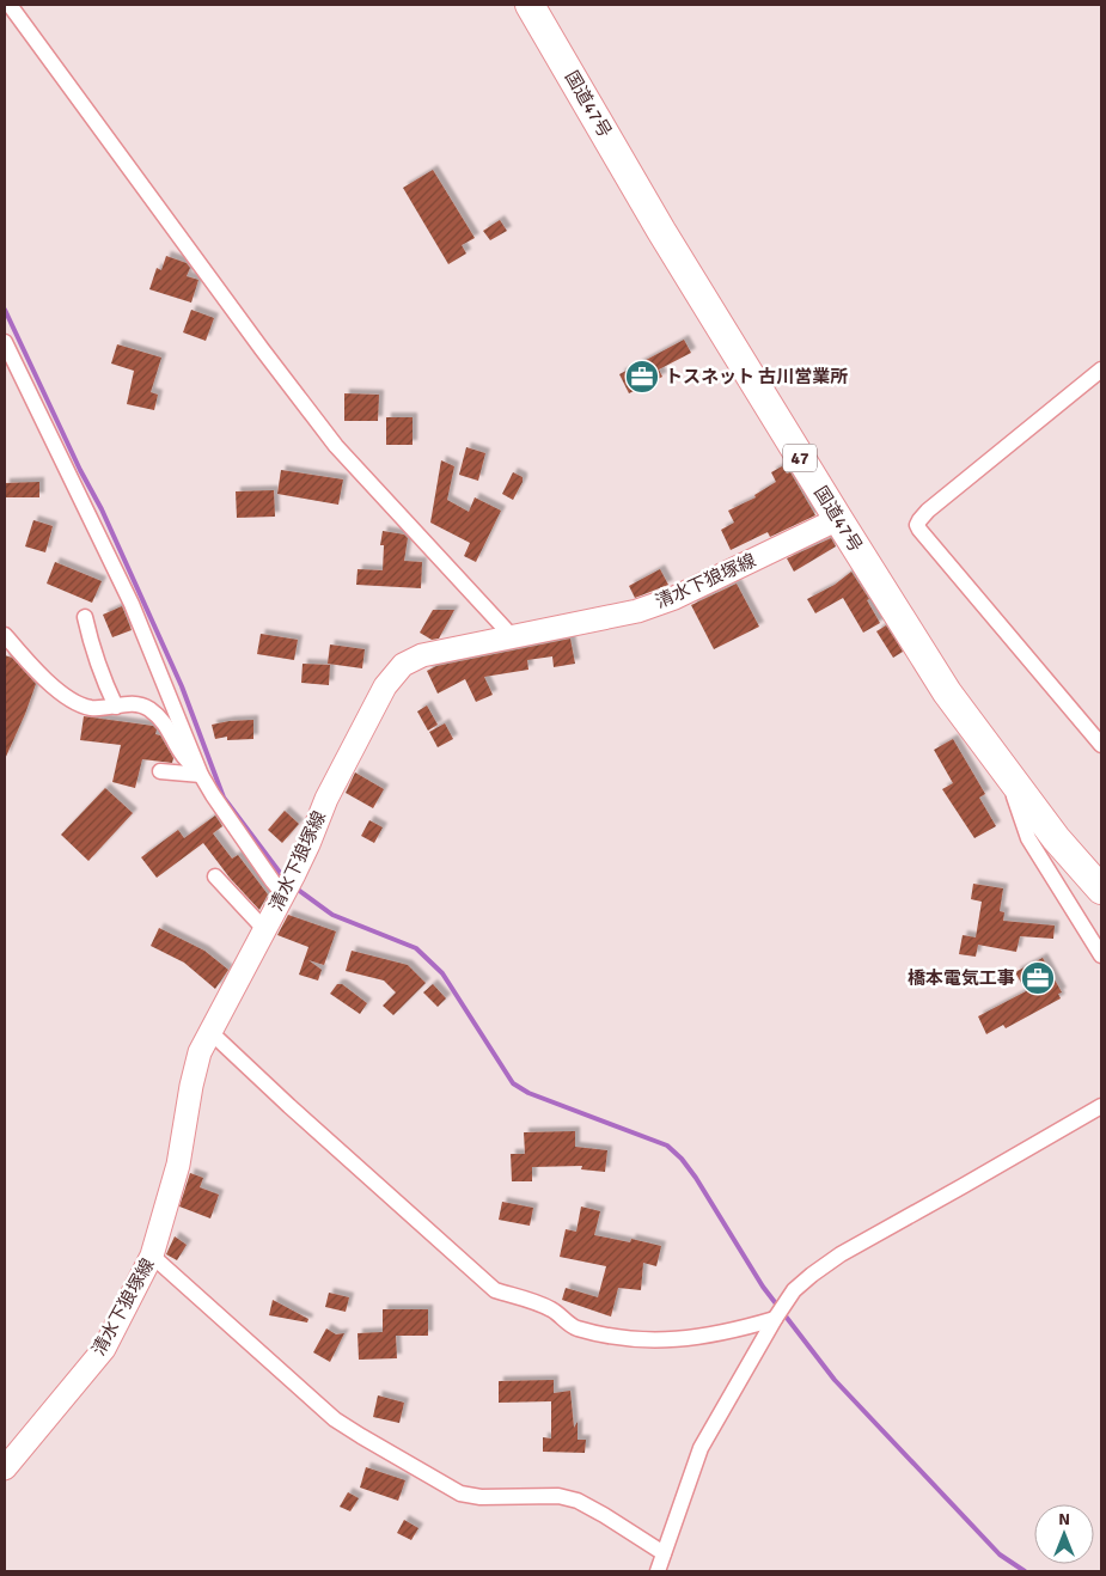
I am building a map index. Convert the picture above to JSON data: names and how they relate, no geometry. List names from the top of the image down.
{
  "streets": {
    "highway": ["国道47号", "47"],
    "main road": ["清水下狼塚線"]
  },
  "crossings": [
    ["国道47号", "清水下狼塚線"]
  ],
  "places": {
    "office": ["トスネット 古川営業所", "橋本電気工事"]
  },
  "north": "top"
}
